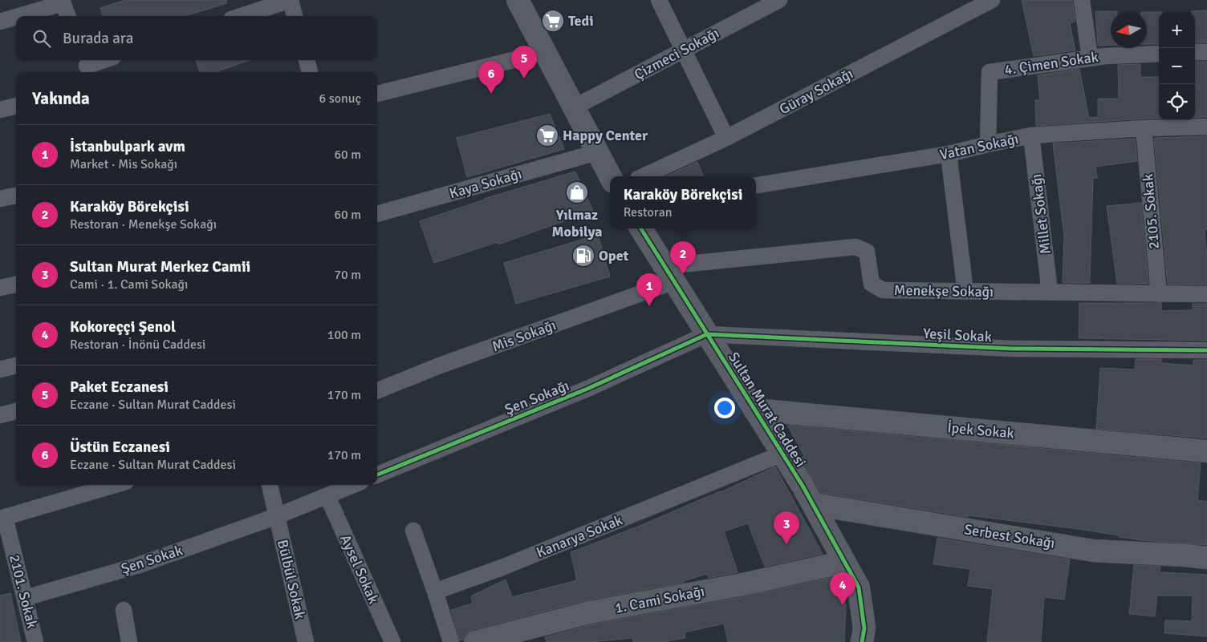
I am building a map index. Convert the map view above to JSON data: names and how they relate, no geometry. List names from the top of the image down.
{
  "streets": {
    "street": [
      "Çizmeci Sokağı",
      "4. Çimen Sokak",
      "Güray Sokağı",
      "Vatan Sokağı",
      "Kaya Sokağı",
      "2105. Sokak",
      "Millet Sokağı",
      "Menekşe Sokağı",
      "Yeşil Sokak",
      "Mis Sokağı",
      "Şen Sokağı",
      "Sultan Murat Caddesi",
      "İpek Sokak",
      "Kanarya Sokak",
      "Serbest Sokağı",
      "Şen Sokak",
      "Aysel Sokak",
      "Bülbül Sokak",
      "2101. Sokak",
      "1. Cami Sokağı"
    ]
  },
  "crossings": [
    ["4. Çimen Sokak", "Vatan Sokağı"],
    ["Vatan Sokağı", "2105. Sokak"],
    ["Vatan Sokağı", "Millet Sokağı"],
    ["2105. Sokak", "Menekşe Sokağı"],
    ["Millet Sokağı", "Menekşe Sokağı"],
    ["Menekşe Sokağı", "Mis Sokağı"],
    ["Menekşe Sokağı", "Sultan Murat Caddesi"],
    ["Yeşil Sokak", "Şen Sokağı"],
    ["Yeşil Sokak", "Sultan Murat Caddesi"],
    ["Mis Sokağı", "Sultan Murat Caddesi"],
    ["Şen Sokağı", "Sultan Murat Caddesi"],
    ["Sultan Murat Caddesi", "İpek Sokak"],
    ["Sultan Murat Caddesi", "Kanarya Sokak"],
    ["Sultan Murat Caddesi", "Serbest Sokağı"],
    ["Sultan Murat Caddesi", "1. Cami Sokağı"],
    ["Şen Sokak", "Bülbül Sokak"],
    ["Şen Sokak", "2101. Sokak"]
  ],
  "places": {
    "supermarket": ["Tedi", "Happy Center"],
    "shop": ["Yılmaz Mobilya"],
    "fuel station": ["Opet"]
  },
  "north": "left",
  "page": {
    "map_buttons": ["+", "−"],
    "search": "Burada ara",
    "pins": [
      "5",
      "6",
      "2",
      "1",
      "3",
      "4"
    ],
    "heading": ["Yakında", "6 sonuç"],
    "list": [
      {
        "mark": "1",
        "name": "İstanbulpark avm",
        "note": "Market · Mis Sokağı",
        "value": "60 m"
      },
      {
        "mark": "2",
        "name": "Karaköy Börekçisi",
        "note": "Restoran · Menekşe Sokağı",
        "value": "60 m"
      },
      {
        "mark": "3",
        "name": "Sultan Murat Merkez Camii",
        "note": "Cami · 1. Cami Sokağı",
        "value": "70 m"
      },
      {
        "mark": "4",
        "name": "Kokoreççi Şenol",
        "note": "Restoran · İnönü Caddesi",
        "value": "100 m"
      },
      {
        "mark": "5",
        "name": "Paket Eczanesi",
        "note": "Eczane · Sultan Murat Caddesi",
        "value": "170 m"
      },
      {
        "mark": "6",
        "name": "Üstün Eczanesi",
        "note": "Eczane · Sultan Murat Caddesi",
        "value": "170 m"
      }
    ],
    "popup": ["Karaköy Börekçisi", "Restoran"]
  }
}
